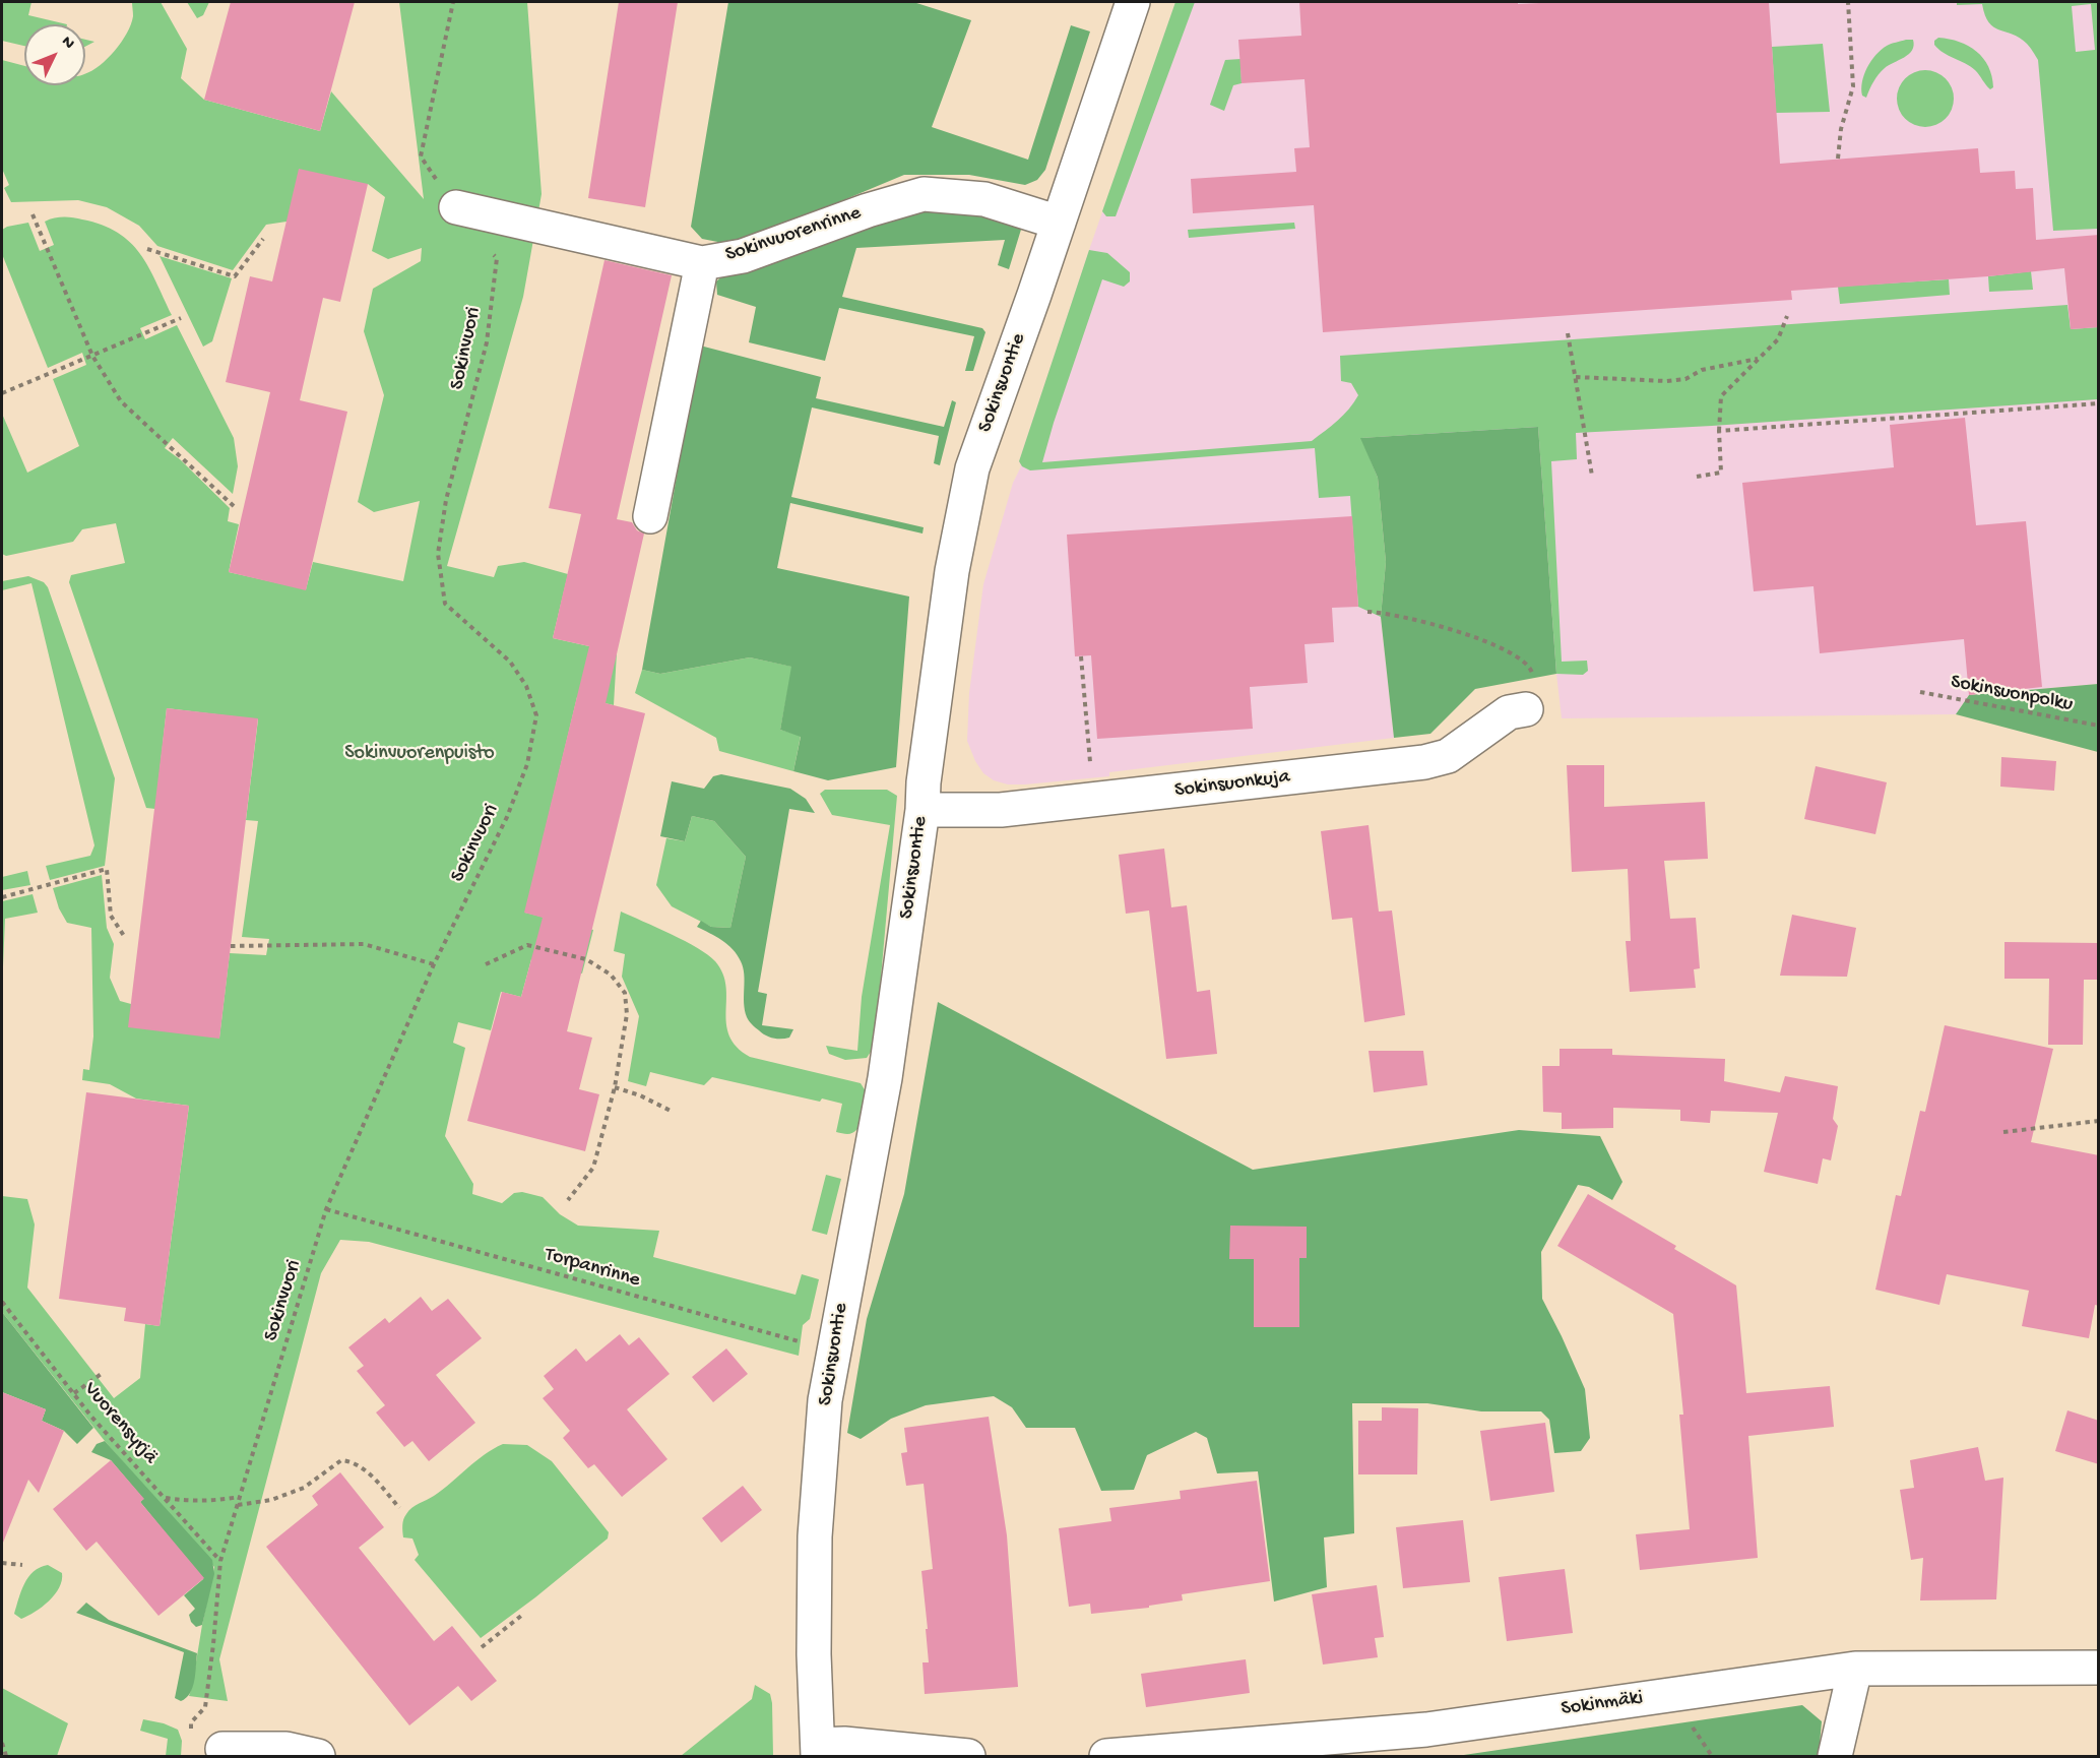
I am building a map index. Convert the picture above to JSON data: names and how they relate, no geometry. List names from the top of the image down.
{
  "streets": {
    "street": [
      "Sokinvuorenrinne",
      "Sokinsuontie",
      "Sokinsuonkuja",
      "Sokinmäki"
    ],
    "path": [
      "Sokinvuori",
      "Sokinsuonpolku",
      "Torpanrinne",
      "Vuorensyrjä"
    ]
  },
  "crossings": [
    ["Sokinvuorenrinne", "Sokinsuontie"],
    ["Sokinvuori", "Torpanrinne"],
    ["Sokinvuori", "Vuorensyrjä"],
    ["Sokinsuontie", "Sokinsuonkuja"],
    ["Sokinsuontie", "Torpanrinne"]
  ],
  "parks": ["Sokinvuorenpuisto"],
  "north": "top right"
}
